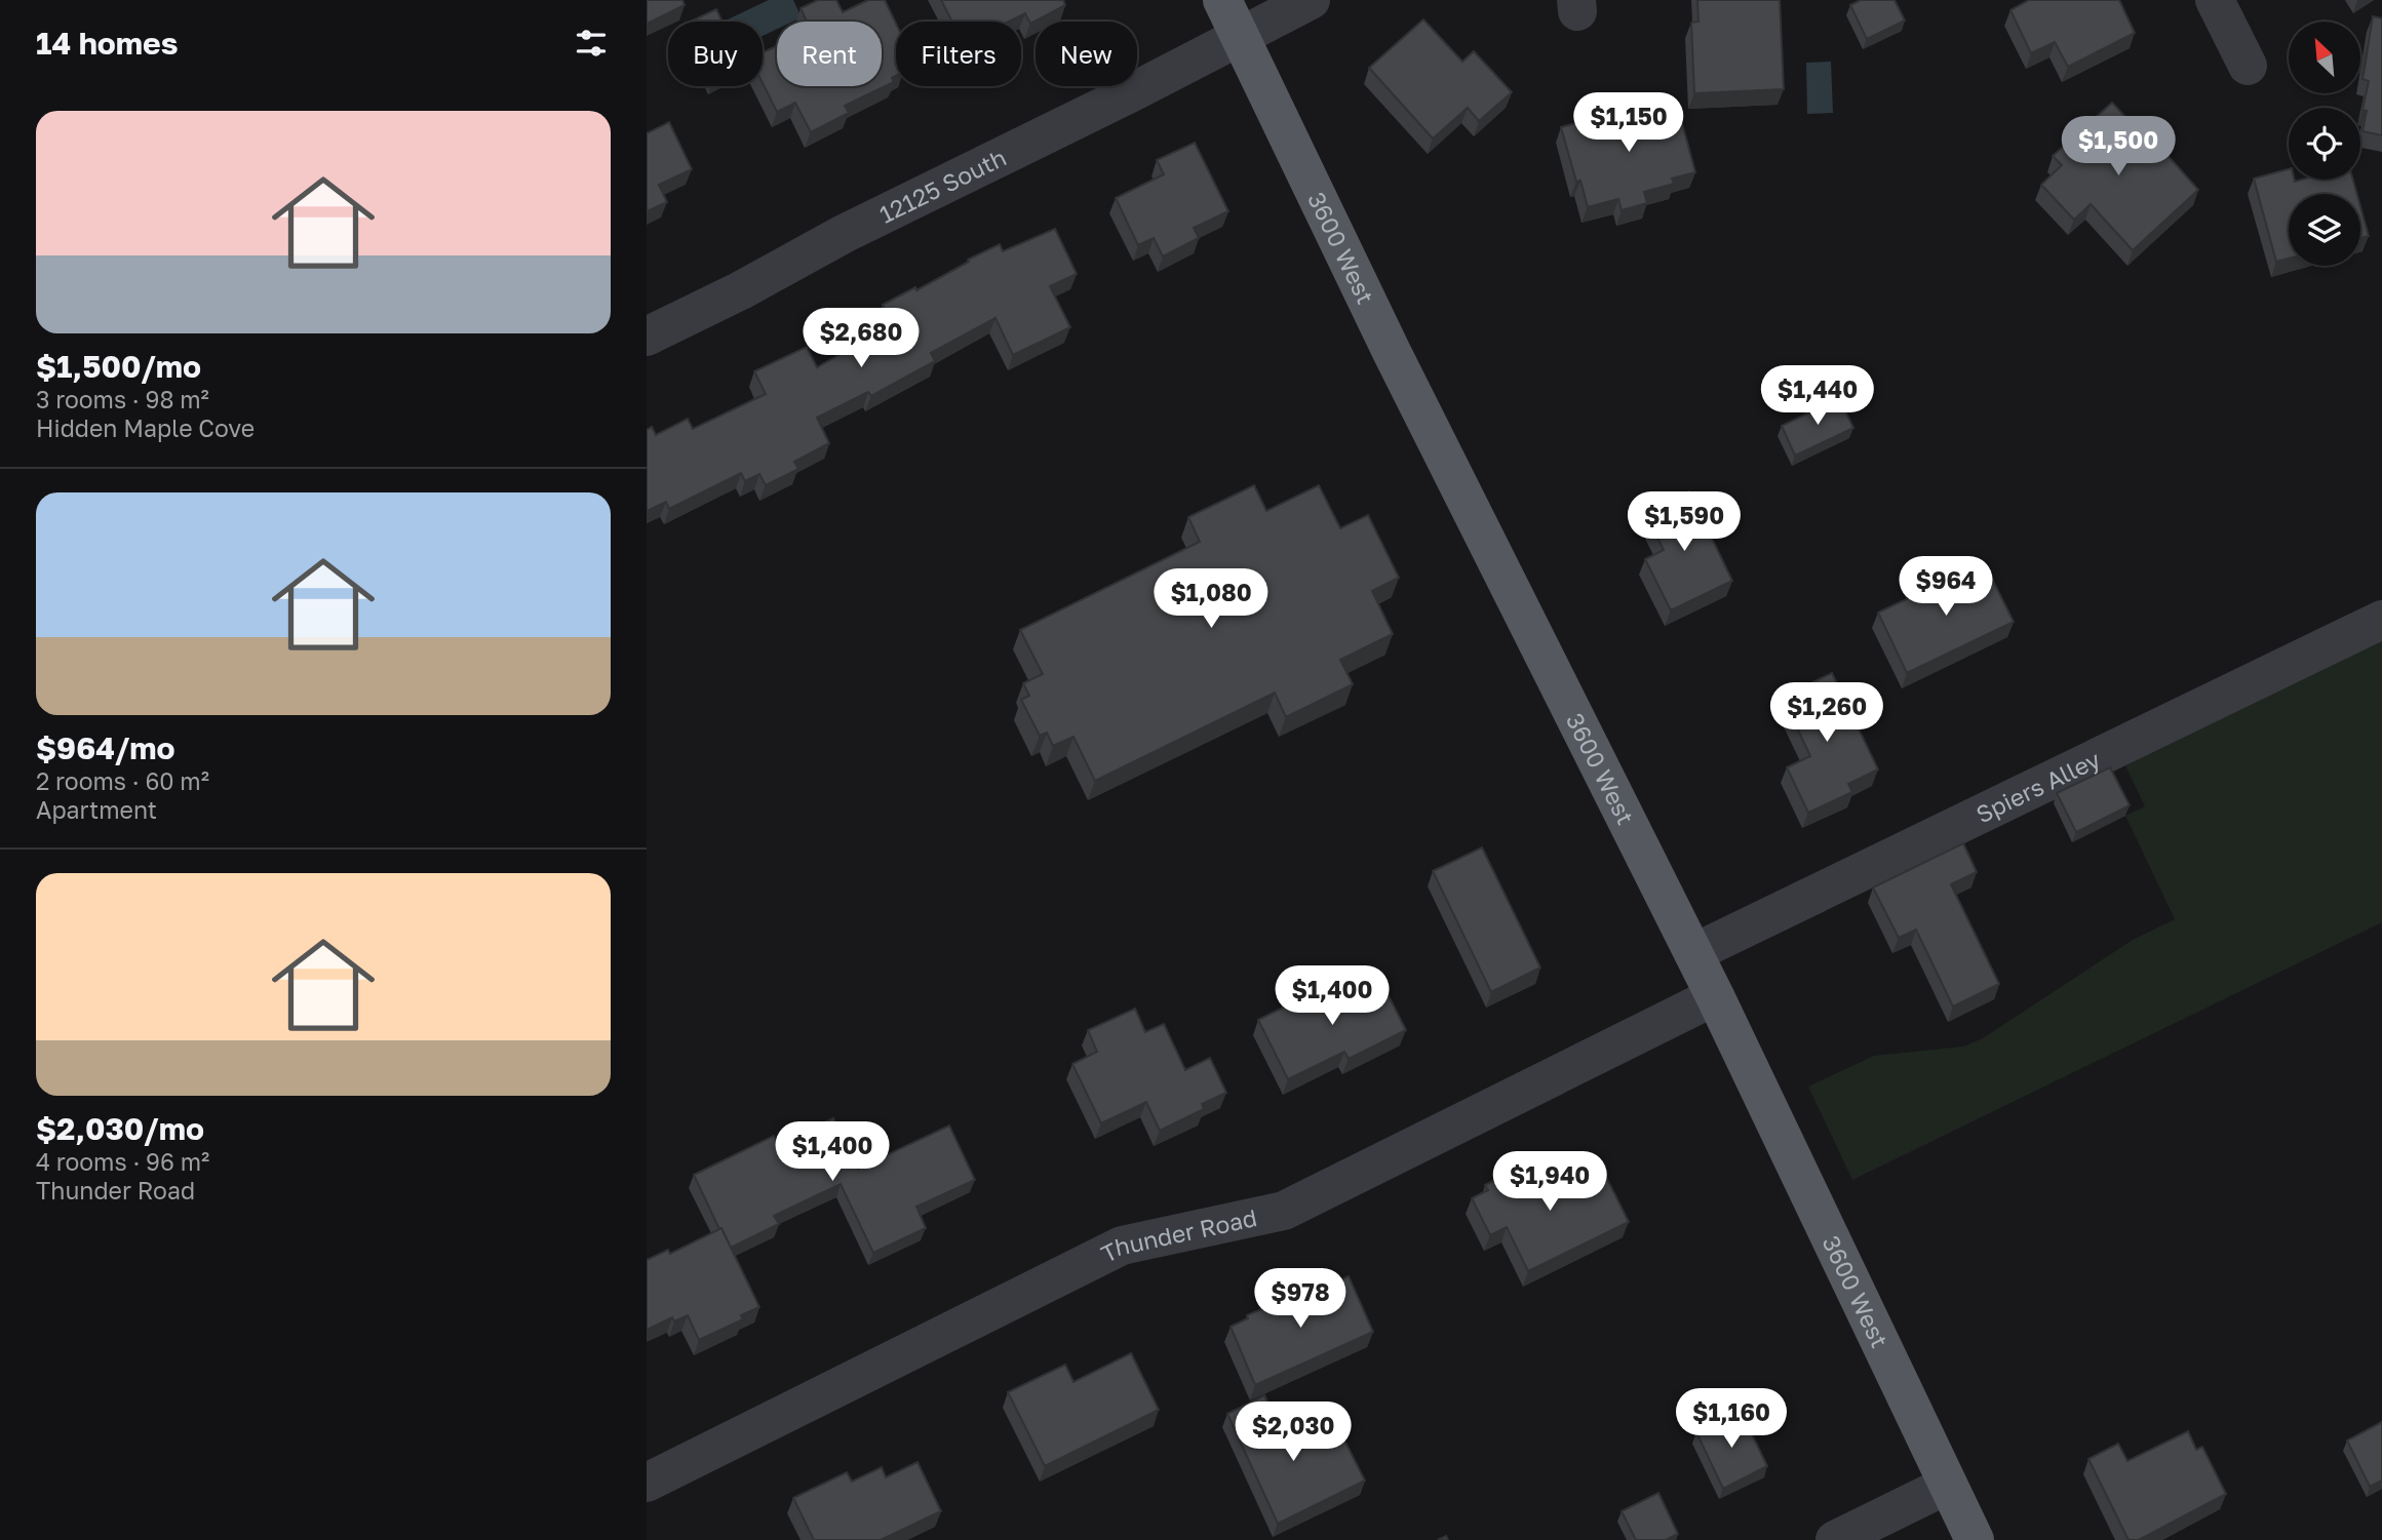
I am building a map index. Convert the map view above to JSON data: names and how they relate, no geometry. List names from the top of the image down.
{
  "streets": {
    "main road": ["3600 West"],
    "street": ["12125 South", "Spiers Alley", "Thunder Road"]
  },
  "crossings": [
    ["12125 South", "3600 West"],
    ["3600 West", "Spiers Alley"],
    ["3600 West", "Thunder Road"]
  ],
  "north": "top left",
  "page": {
    "heading": "14 homes",
    "chip": [
      "Buy",
      "Rent",
      "Filters",
      "New"
    ],
    "list": [
      {
        "name": "$1,500/mo",
        "note": "3 rooms · 98 m² · Hidden Maple Cove"
      },
      {
        "name": "$964/mo",
        "note": "2 rooms · 60 m² · Apartment"
      },
      {
        "name": "$2,030/mo",
        "note": "4 rooms · 96 m² · Thunder Road"
      }
    ],
    "price": [
      "$1,150",
      "$1,500",
      "$2,680",
      "$1,440",
      "$1,590",
      "$964",
      "$1,080",
      "$1,260",
      "$1,400",
      "$1,400",
      "$1,940",
      "$978",
      "$1,160",
      "$2,030"
    ]
  }
}
